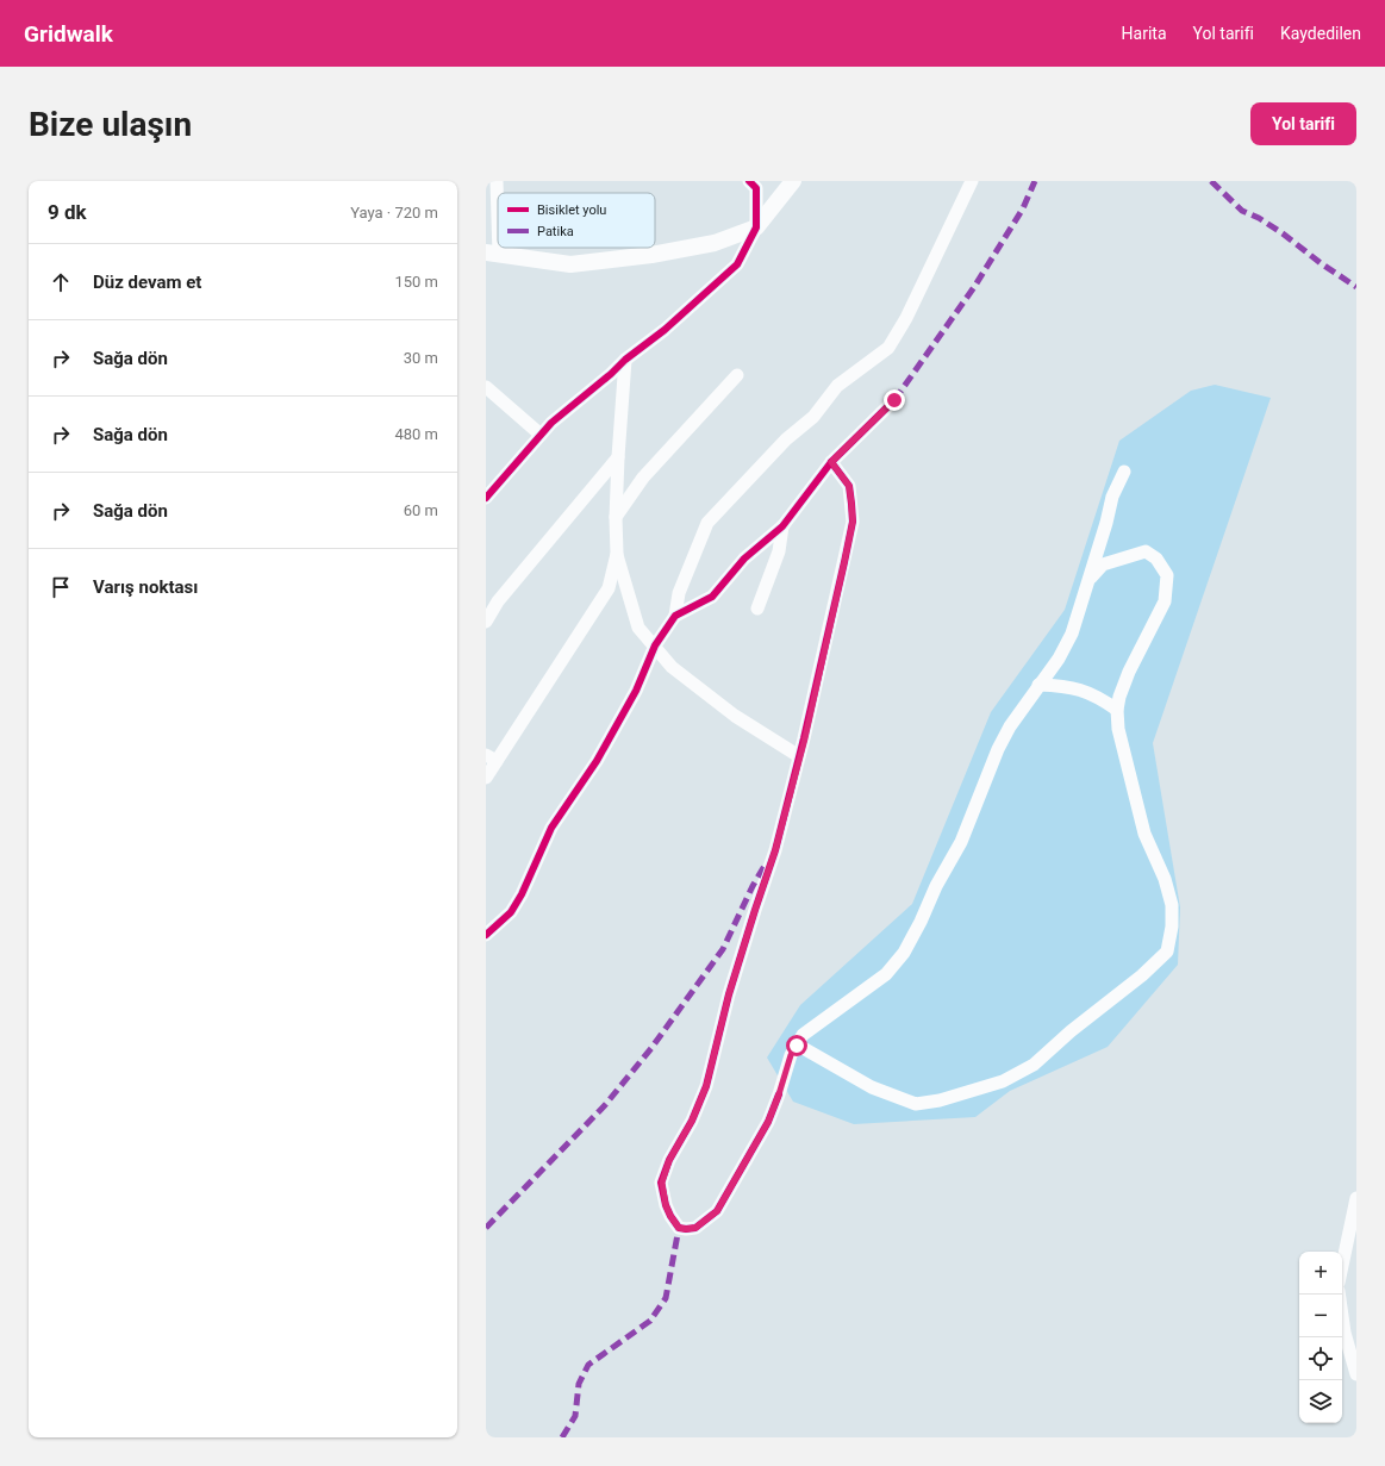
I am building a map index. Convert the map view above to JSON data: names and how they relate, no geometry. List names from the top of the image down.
{
  "legend": ["Bisiklet yolu", "Patika"],
  "page": {
    "header": "Gridwalk",
    "nav": ["Harita", "Yol tarifi", "Kaydedilen"],
    "buttons": "Yol tarifi",
    "title": "Bize ulaşın",
    "heading": ["9 dk", "Yaya · 720 m"],
    "list": [
      ["Düz devam et", "150 m"],
      ["Sağa dön", "30 m"],
      ["Sağa dön", "480 m"],
      ["Sağa dön", "60 m"],
      "Varış noktası"
    ],
    "map_buttons": ["+", "−"]
  }
}
